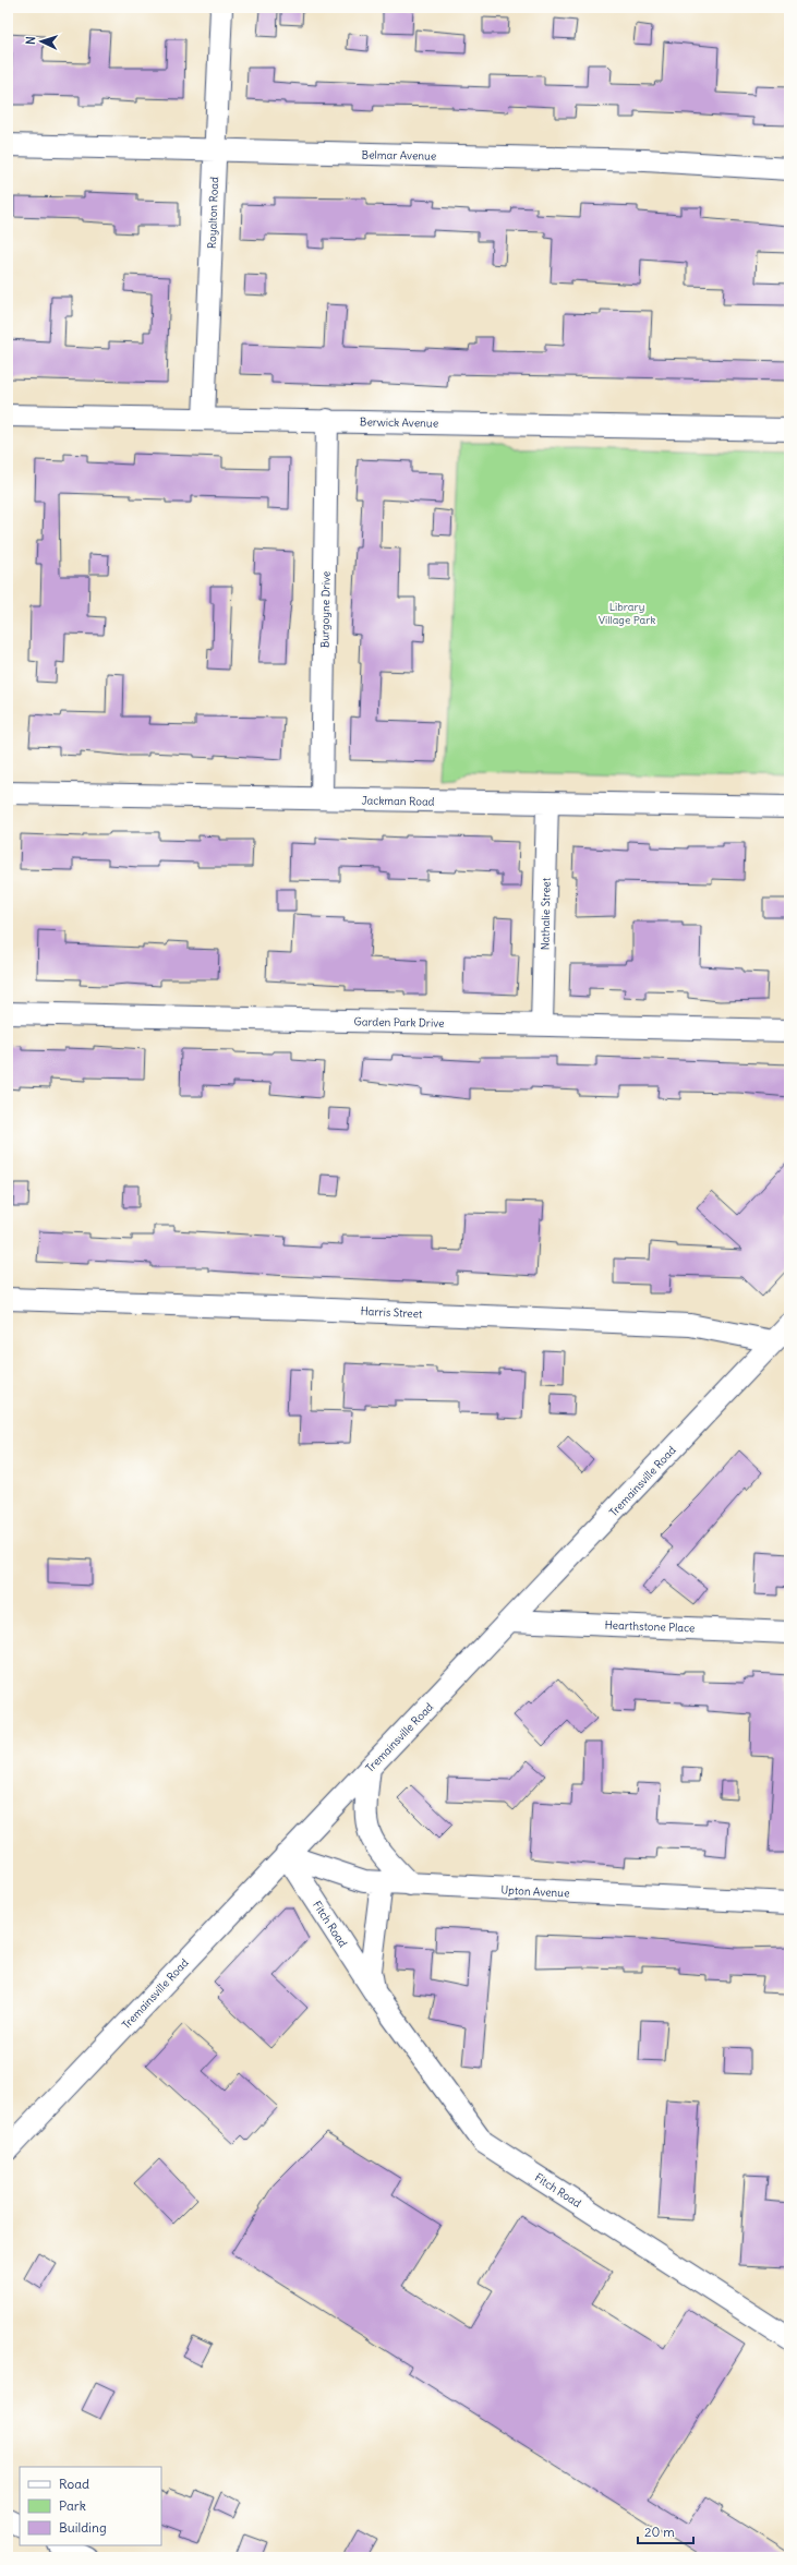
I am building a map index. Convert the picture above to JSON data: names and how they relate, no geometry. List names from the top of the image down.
{
  "streets": {
    "street": [
      "Belmar Avenue",
      "Royalton Road",
      "Berwick Avenue",
      "Burgoyne Drive",
      "Jackman Road",
      "Nathalie Street",
      "Garden Park Drive",
      "Harris Street",
      "Tremainsville Road",
      "Hearthstone Place",
      "Upton Avenue",
      "Fitch Road"
    ]
  },
  "crossings": [
    ["Belmar Avenue", "Royalton Road"],
    ["Royalton Road", "Berwick Avenue"],
    ["Berwick Avenue", "Burgoyne Drive"],
    ["Burgoyne Drive", "Jackman Road"],
    ["Jackman Road", "Nathalie Street"],
    ["Nathalie Street", "Garden Park Drive"],
    ["Harris Street", "Tremainsville Road"],
    ["Tremainsville Road", "Hearthstone Place"],
    ["Tremainsville Road", "Upton Avenue"],
    ["Tremainsville Road", "Fitch Road"],
    ["Upton Avenue", "Fitch Road"]
  ],
  "parks": ["Library Village Park"],
  "legend": ["Road", "Park", "Building"],
  "scale_bar": "20 m",
  "north": "left"
}
